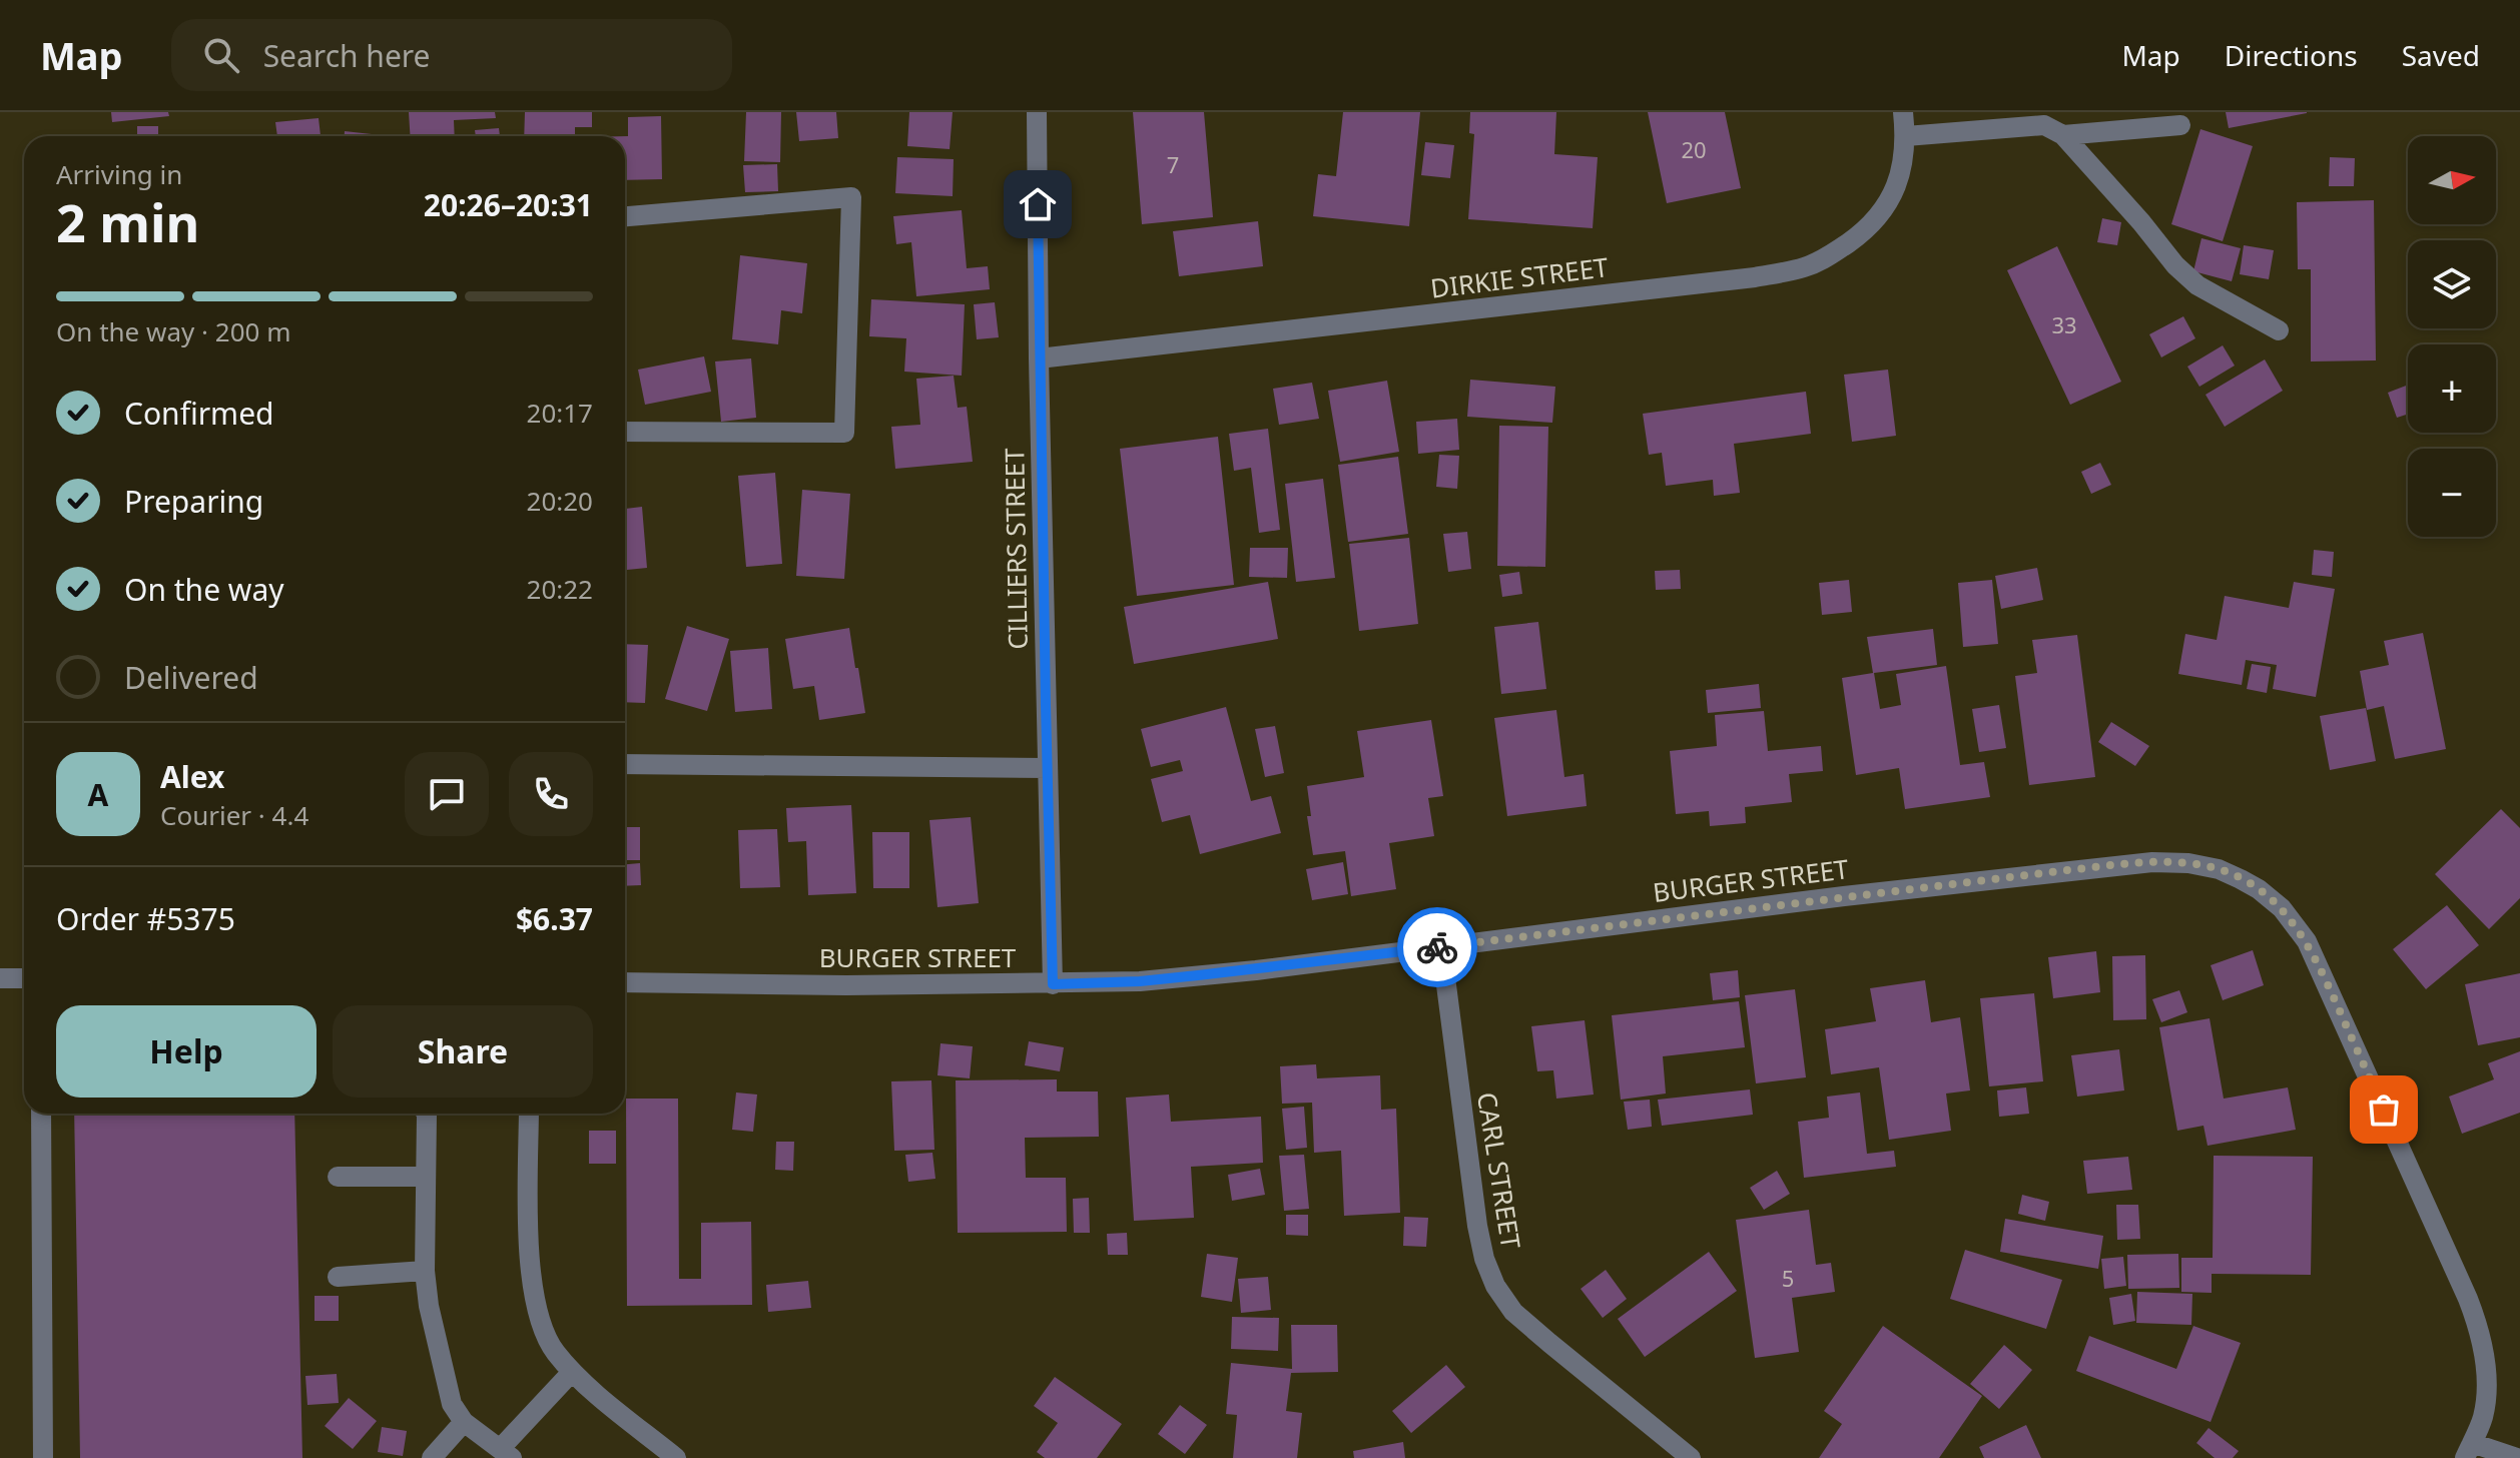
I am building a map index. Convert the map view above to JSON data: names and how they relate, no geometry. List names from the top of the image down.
{
  "streets": {
    "street": [
      "DIRKIE STREET",
      "CILLIERS STREET",
      "BURGER STREET",
      "CARL STREET"
    ]
  },
  "crossings": [
    ["DIRKIE STREET", "CILLIERS STREET"],
    ["CILLIERS STREET", "BURGER STREET"],
    ["BURGER STREET", "CARL STREET"]
  ],
  "house_numbers": [
    "20",
    "7",
    "33",
    "5"
  ],
  "north": "right",
  "page": {
    "header": "Map",
    "search": "Search here",
    "nav": ["Map", "Directions", "Saved"],
    "map_buttons": ["+", "−"],
    "heading": ["2 min", "Arriving in", "20:26–20:31"],
    "panel": [
      "Alex",
      "Courier · 4.4",
      "Order #5375",
      "$6.37"
    ],
    "bar": "On the way · 200 m",
    "list": [
      ["Confirmed", "20:17"],
      ["Preparing", "20:20"],
      ["On the way", "20:22"],
      "Delivered"
    ],
    "round": "A",
    "buttons": ["Help", "Share"]
  }
}
